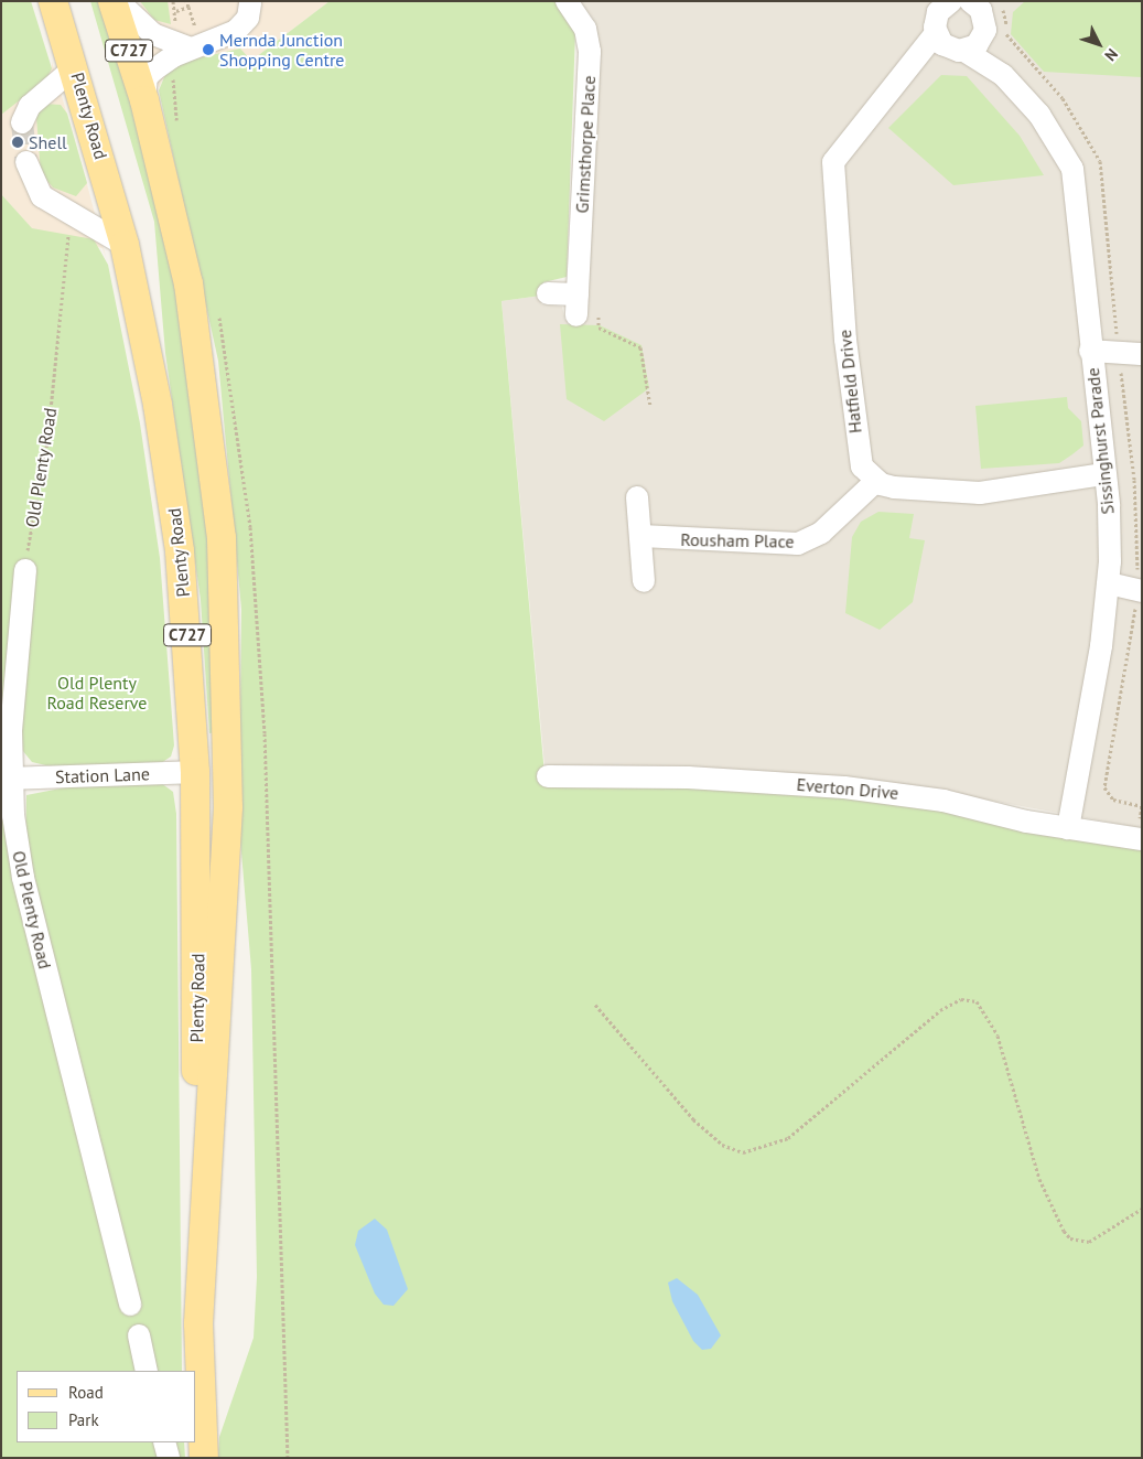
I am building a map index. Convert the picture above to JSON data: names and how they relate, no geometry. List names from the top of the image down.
{
  "streets": {
    "main road": ["C727", "Plenty Road"],
    "street": [
      "Grimsthorpe Place",
      "Hatfield Drive",
      "Sissinghurst Parade",
      "Old Plenty Road",
      "Rousham Place",
      "Station Lane",
      "Everton Drive"
    ]
  },
  "crossings": [
    ["Plenty Road", "Station Lane"],
    ["Hatfield Drive", "Sissinghurst Parade"],
    ["Hatfield Drive", "Rousham Place"],
    ["Sissinghurst Parade", "Everton Drive"],
    ["Old Plenty Road", "Station Lane"]
  ],
  "parks": ["Old Plenty Road Reserve"],
  "places": ["Mernda Junction Shopping Centre", "Shell"],
  "legend": ["Road", "Park"],
  "north": "bottom right"
}
